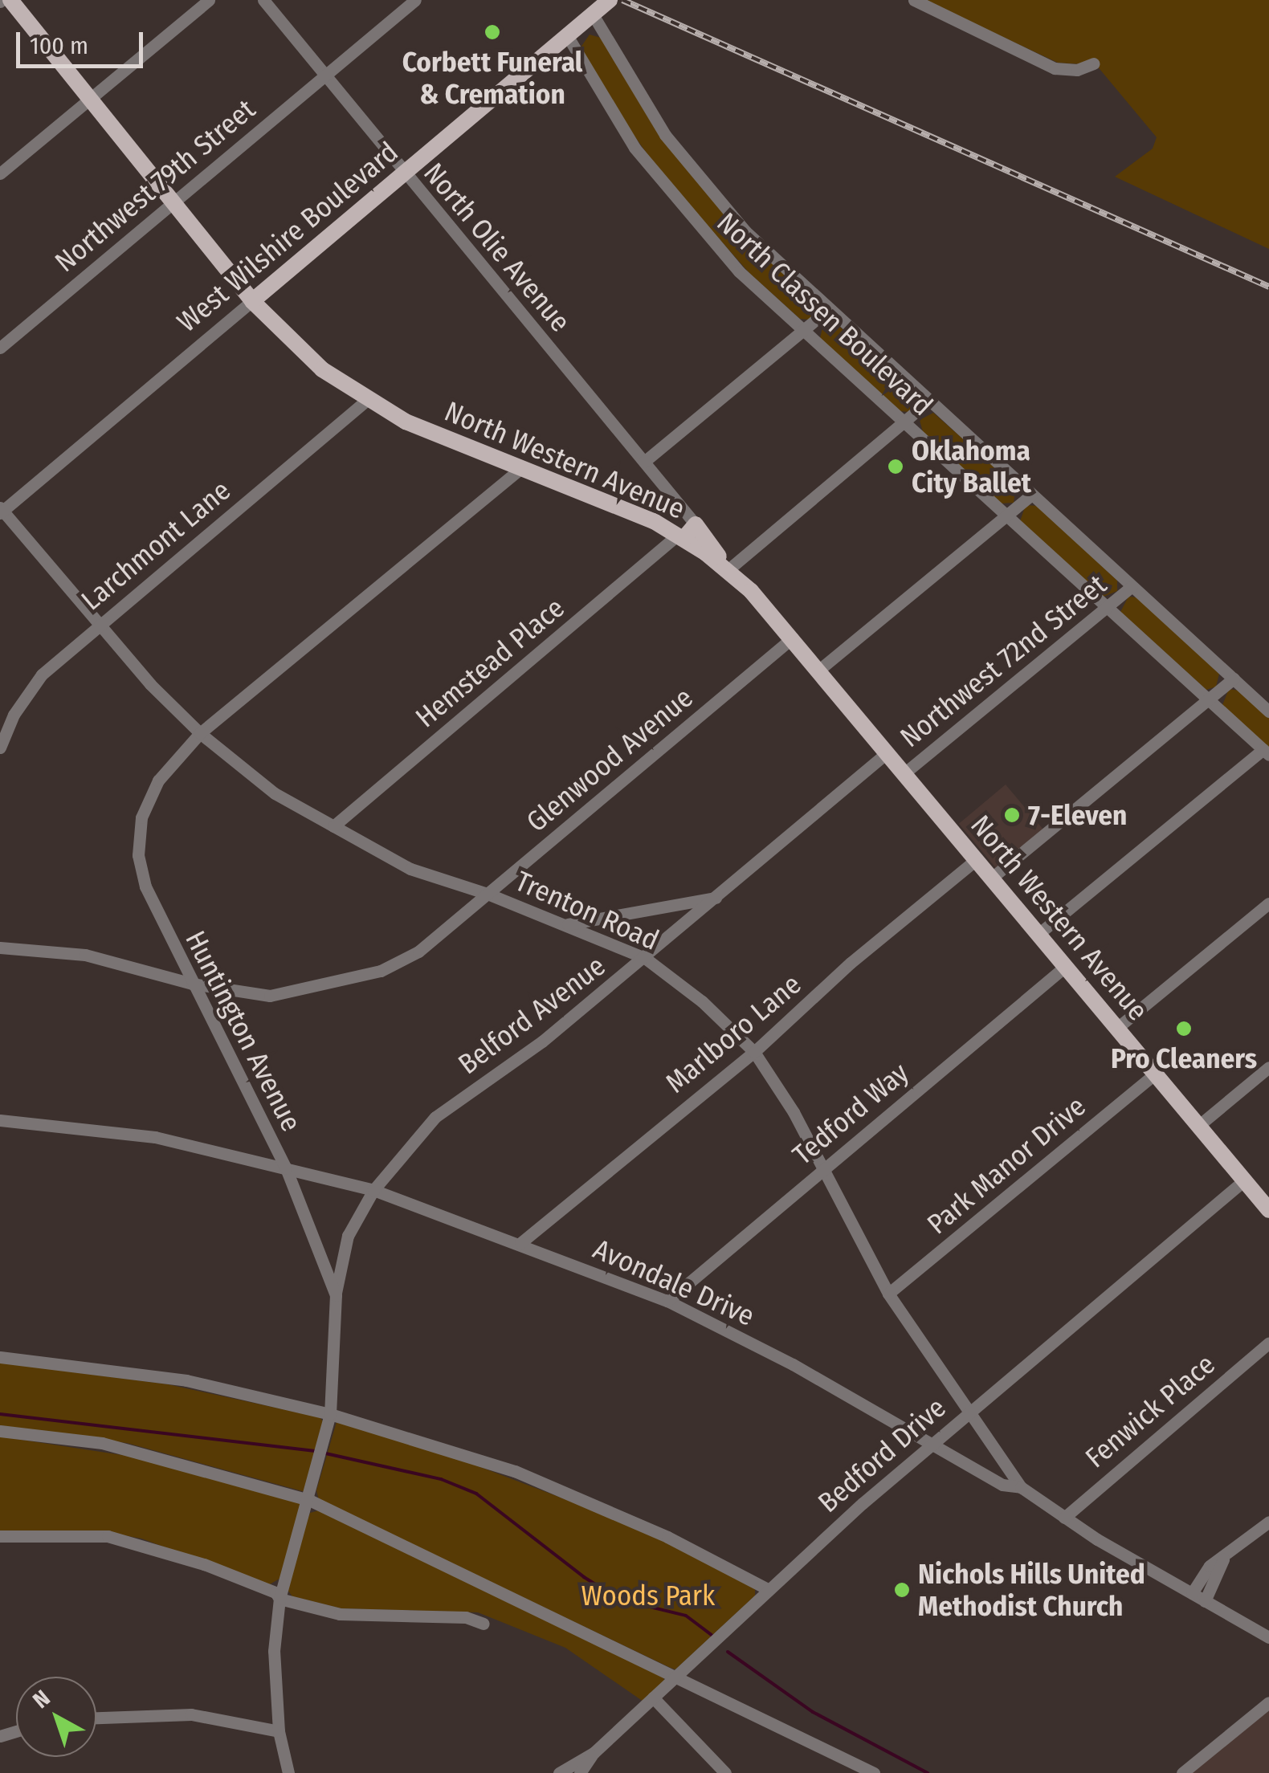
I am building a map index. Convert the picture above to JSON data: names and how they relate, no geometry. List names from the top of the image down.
{
  "streets": {
    "main road": ["West Wilshire Boulevard", "North Western Avenue"],
    "street": [
      "Northwest 79th Street",
      "North Olie Avenue",
      "North Classen Boulevard",
      "Larchmont Lane",
      "Northwest 72nd Street",
      "Hemstead Place",
      "Glenwood Avenue",
      "Trenton Road",
      "Belford Avenue",
      "Huntington Avenue",
      "Marlboro Lane",
      "Tedford Way",
      "Park Manor Drive",
      "Avondale Drive",
      "Fenwick Place",
      "Bedford Drive"
    ]
  },
  "crossings": [
    ["Northwest 79th Street", "North Olie Avenue"],
    ["Northwest 79th Street", "North Western Avenue"],
    ["West Wilshire Boulevard", "North Olie Avenue"],
    ["West Wilshire Boulevard", "North Classen Boulevard"],
    ["West Wilshire Boulevard", "North Western Avenue"],
    ["West Wilshire Boulevard", "Trenton Road"],
    ["North Classen Boulevard", "Northwest 72nd Street"],
    ["North Western Avenue", "Larchmont Lane"],
    ["North Western Avenue", "Northwest 72nd Street"],
    ["North Western Avenue", "Hemstead Place"],
    ["North Western Avenue", "Glenwood Avenue"],
    ["North Western Avenue", "Belford Avenue"],
    ["North Western Avenue", "Huntington Avenue"],
    ["North Western Avenue", "Marlboro Lane"],
    ["North Western Avenue", "Tedford Way"],
    ["North Western Avenue", "Park Manor Drive"],
    ["North Western Avenue", "Bedford Drive"],
    ["Larchmont Lane", "Trenton Road"],
    ["Hemstead Place", "Trenton Road"],
    ["Glenwood Avenue", "Trenton Road"],
    ["Glenwood Avenue", "Huntington Avenue"],
    ["Trenton Road", "Belford Avenue"],
    ["Trenton Road", "Huntington Avenue"],
    ["Trenton Road", "Marlboro Lane"],
    ["Trenton Road", "Tedford Way"],
    ["Trenton Road", "Park Manor Drive"],
    ["Trenton Road", "Avondale Drive"],
    ["Trenton Road", "Bedford Drive"],
    ["Belford Avenue", "Huntington Avenue"],
    ["Belford Avenue", "Avondale Drive"],
    ["Huntington Avenue", "Avondale Drive"],
    ["Marlboro Lane", "Avondale Drive"],
    ["Tedford Way", "Avondale Drive"],
    ["Avondale Drive", "Fenwick Place"],
    ["Avondale Drive", "Bedford Drive"]
  ],
  "parks": ["Woods Park"],
  "places": [
    "Corbett Funeral & Cremation",
    "Oklahoma City Ballet",
    "7-Eleven",
    "Pro Cleaners",
    "Nichols Hills United Methodist Church"
  ],
  "scale_bar": "100 m",
  "north": "top left"
}
